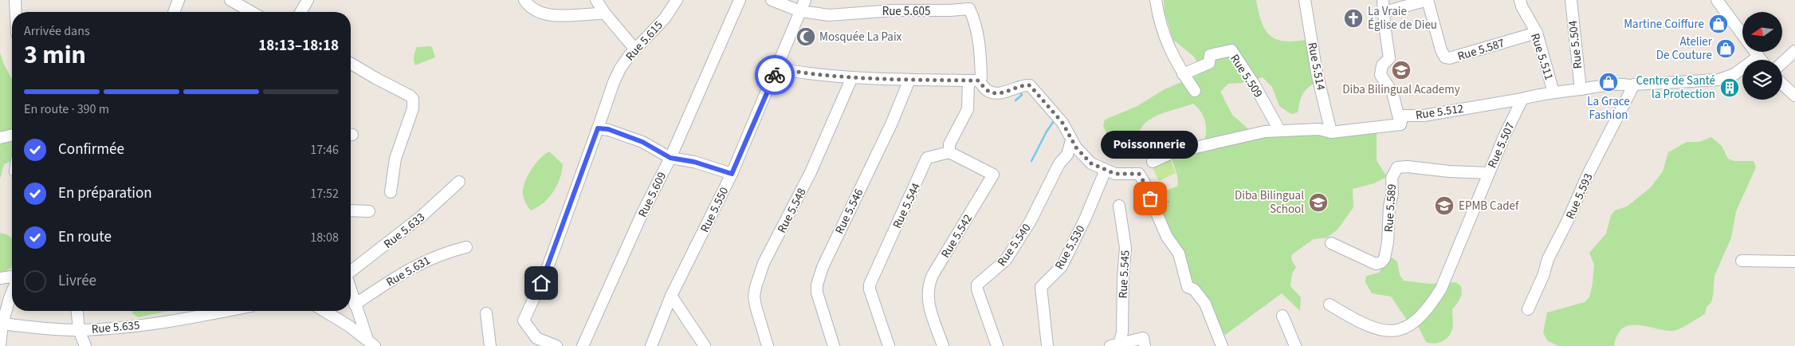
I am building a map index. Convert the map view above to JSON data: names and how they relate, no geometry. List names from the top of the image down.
{
  "streets": {
    "street": [
      "Rue 5.605",
      "Rue 5.615",
      "Rue 5.504",
      "Rue 5.587",
      "Rue 5.511",
      "Rue 5.514",
      "Rue 5.509",
      "Rue 5.512",
      "Rue 5.507",
      "Rue 5.609",
      "Rue 5.593",
      "Rue 5.544",
      "Rue 5.589",
      "Rue 5.550",
      "Rue 5.548",
      "Rue 5.546",
      "Rue 5.633",
      "Rue 5.542",
      "Rue 5.540",
      "Rue 5.530",
      "Rue 5.631",
      "Rue 5.545",
      "Rue 5.635"
    ]
  },
  "crossings": [
    ["Rue 5.605", "Rue 5.550"],
    ["Rue 5.587", "Rue 5.511"],
    ["Rue 5.512", "Rue 5.507"],
    ["Rue 5.507", "Rue 5.589"],
    ["Rue 5.544", "Rue 5.542"]
  ],
  "places": {
    "church": ["La Vraie Église de Dieu"],
    "shop": ["Martine Coiffure", "Atelier De Couture", "La Grace Fashion"],
    "mosque": ["Mosquée La Paix"],
    "school or university": ["Diba Bilingual Academy", "Diba Bilingual School", "EPMB Cadef"],
    "building": ["Centre de Santé la Protection"],
    "other": ["Poissonnerie"]
  },
  "north": "left",
  "page": {
    "heading": ["3 min", "Arrivée dans", "18:13–18:18"],
    "bar": "En route · 390 m",
    "list": [
      ["Confirmée", "17:46"],
      ["En préparation", "17:52"],
      ["En route", "18:08"],
      "Livrée"
    ],
    "bubble": "Poissonnerie"
  }
}
